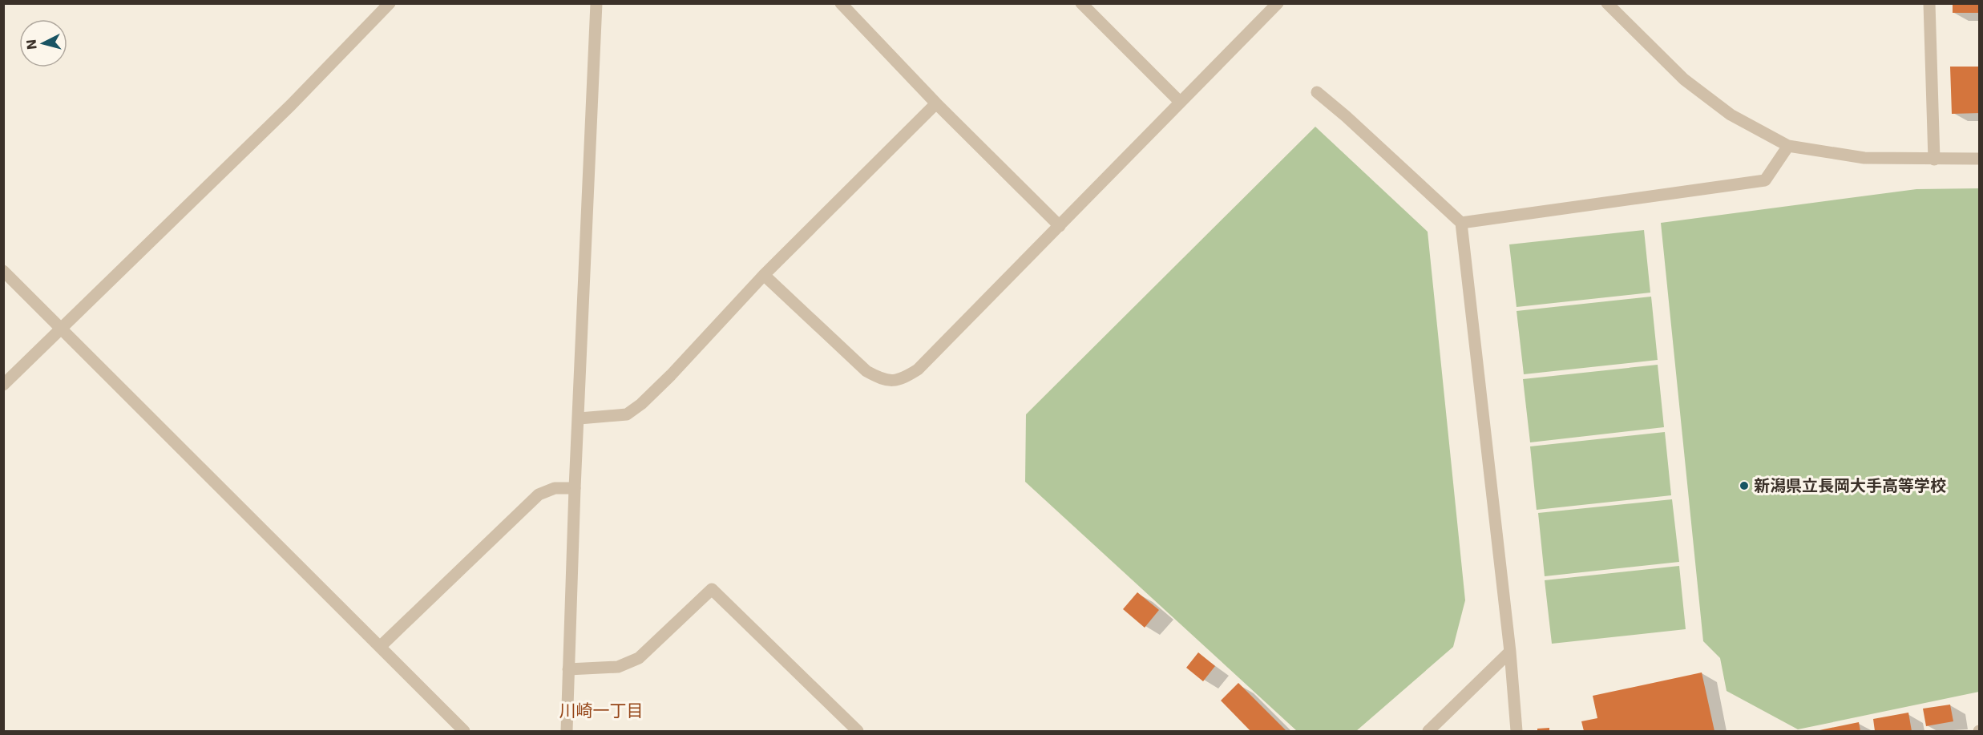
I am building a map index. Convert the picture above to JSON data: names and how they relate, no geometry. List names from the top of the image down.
{
  "districts": ["川崎一丁目"],
  "places": ["新潟県立長岡大手高等学校"],
  "north": "left"
}
